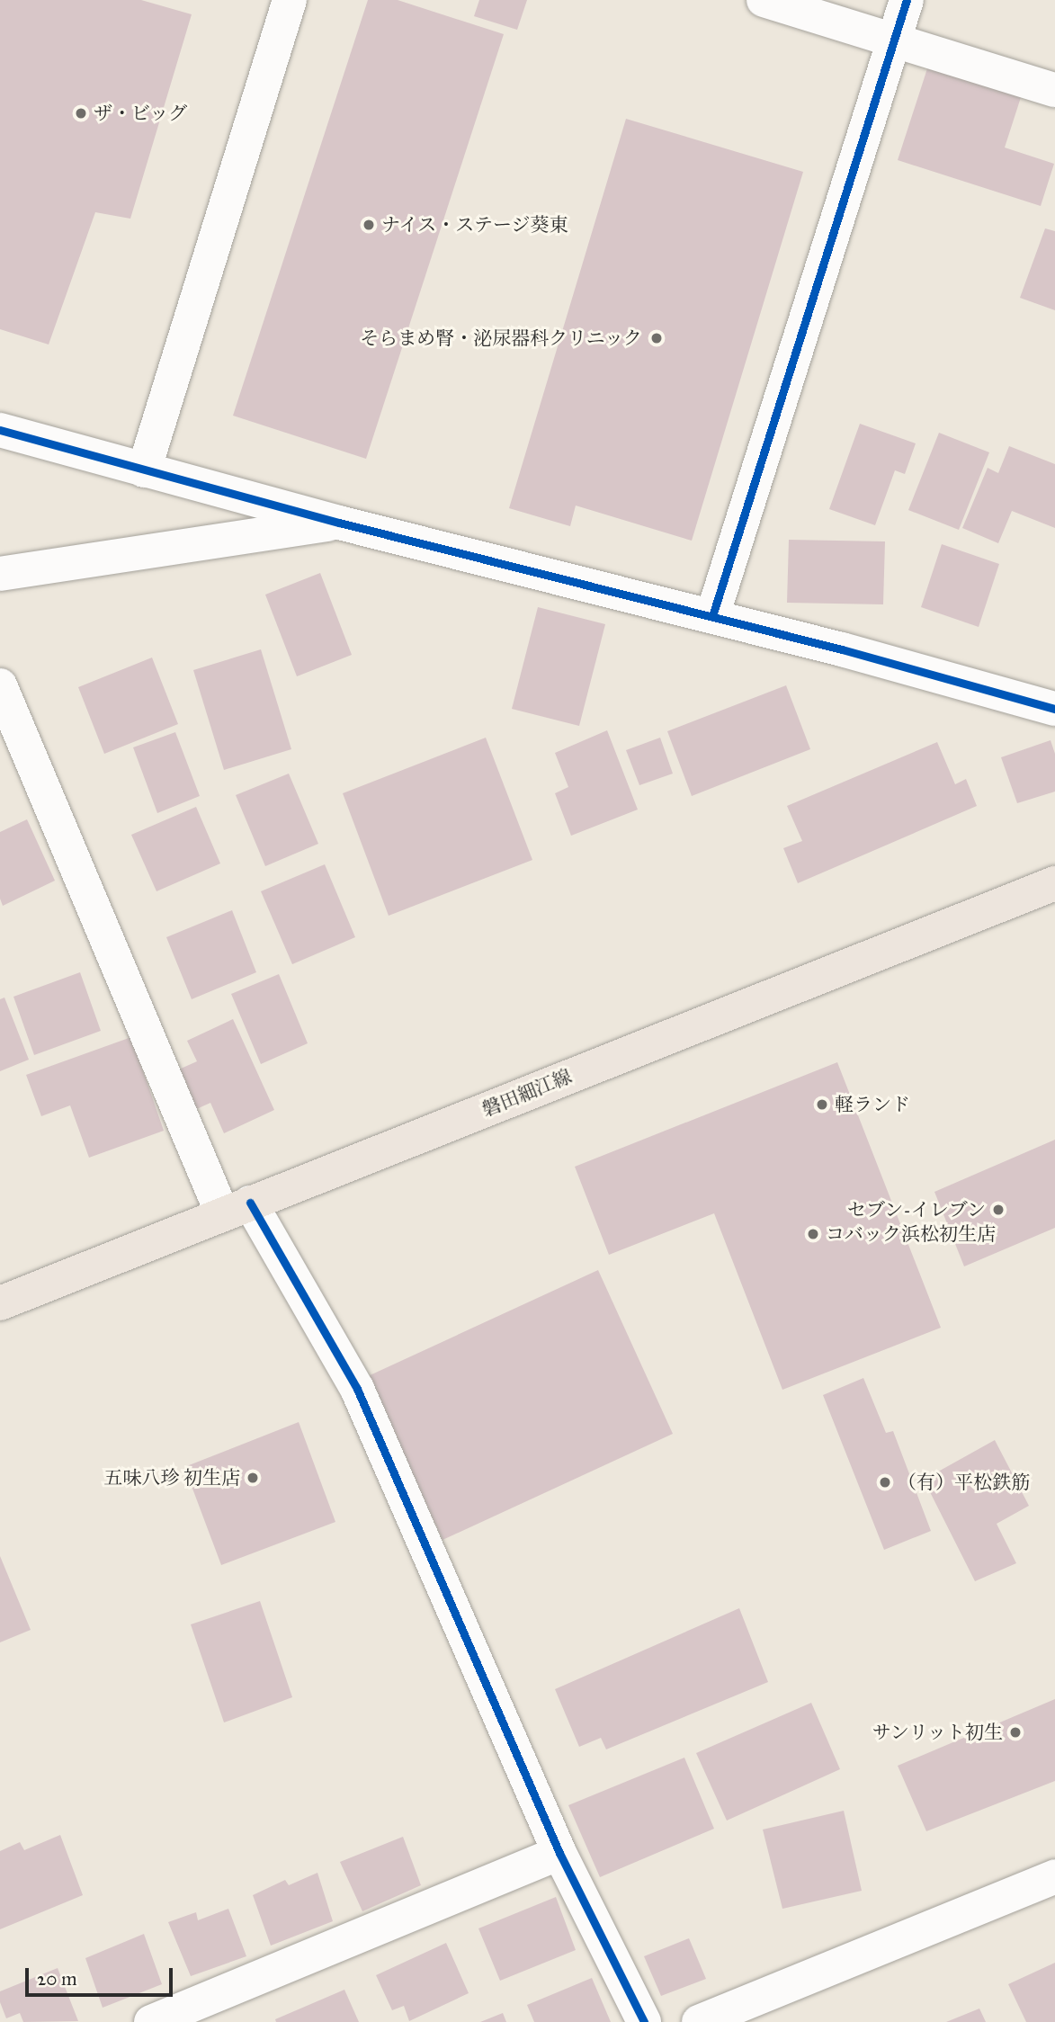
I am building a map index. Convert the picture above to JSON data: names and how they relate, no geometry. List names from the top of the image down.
{
  "streets": {
    "main road": ["磐田細江線"]
  },
  "places": [
    "ザ・ビッグ",
    "ナイス・ステージ葵東",
    "そらまめ腎・泌尿器科クリニック",
    "軽ランド",
    "セブン-イレブン",
    "コバック浜松初生店",
    "五味八珍 初生店",
    "（有）平松鉄筋",
    "サンリット初生"
  ],
  "scale_bar": "20 m"
}
